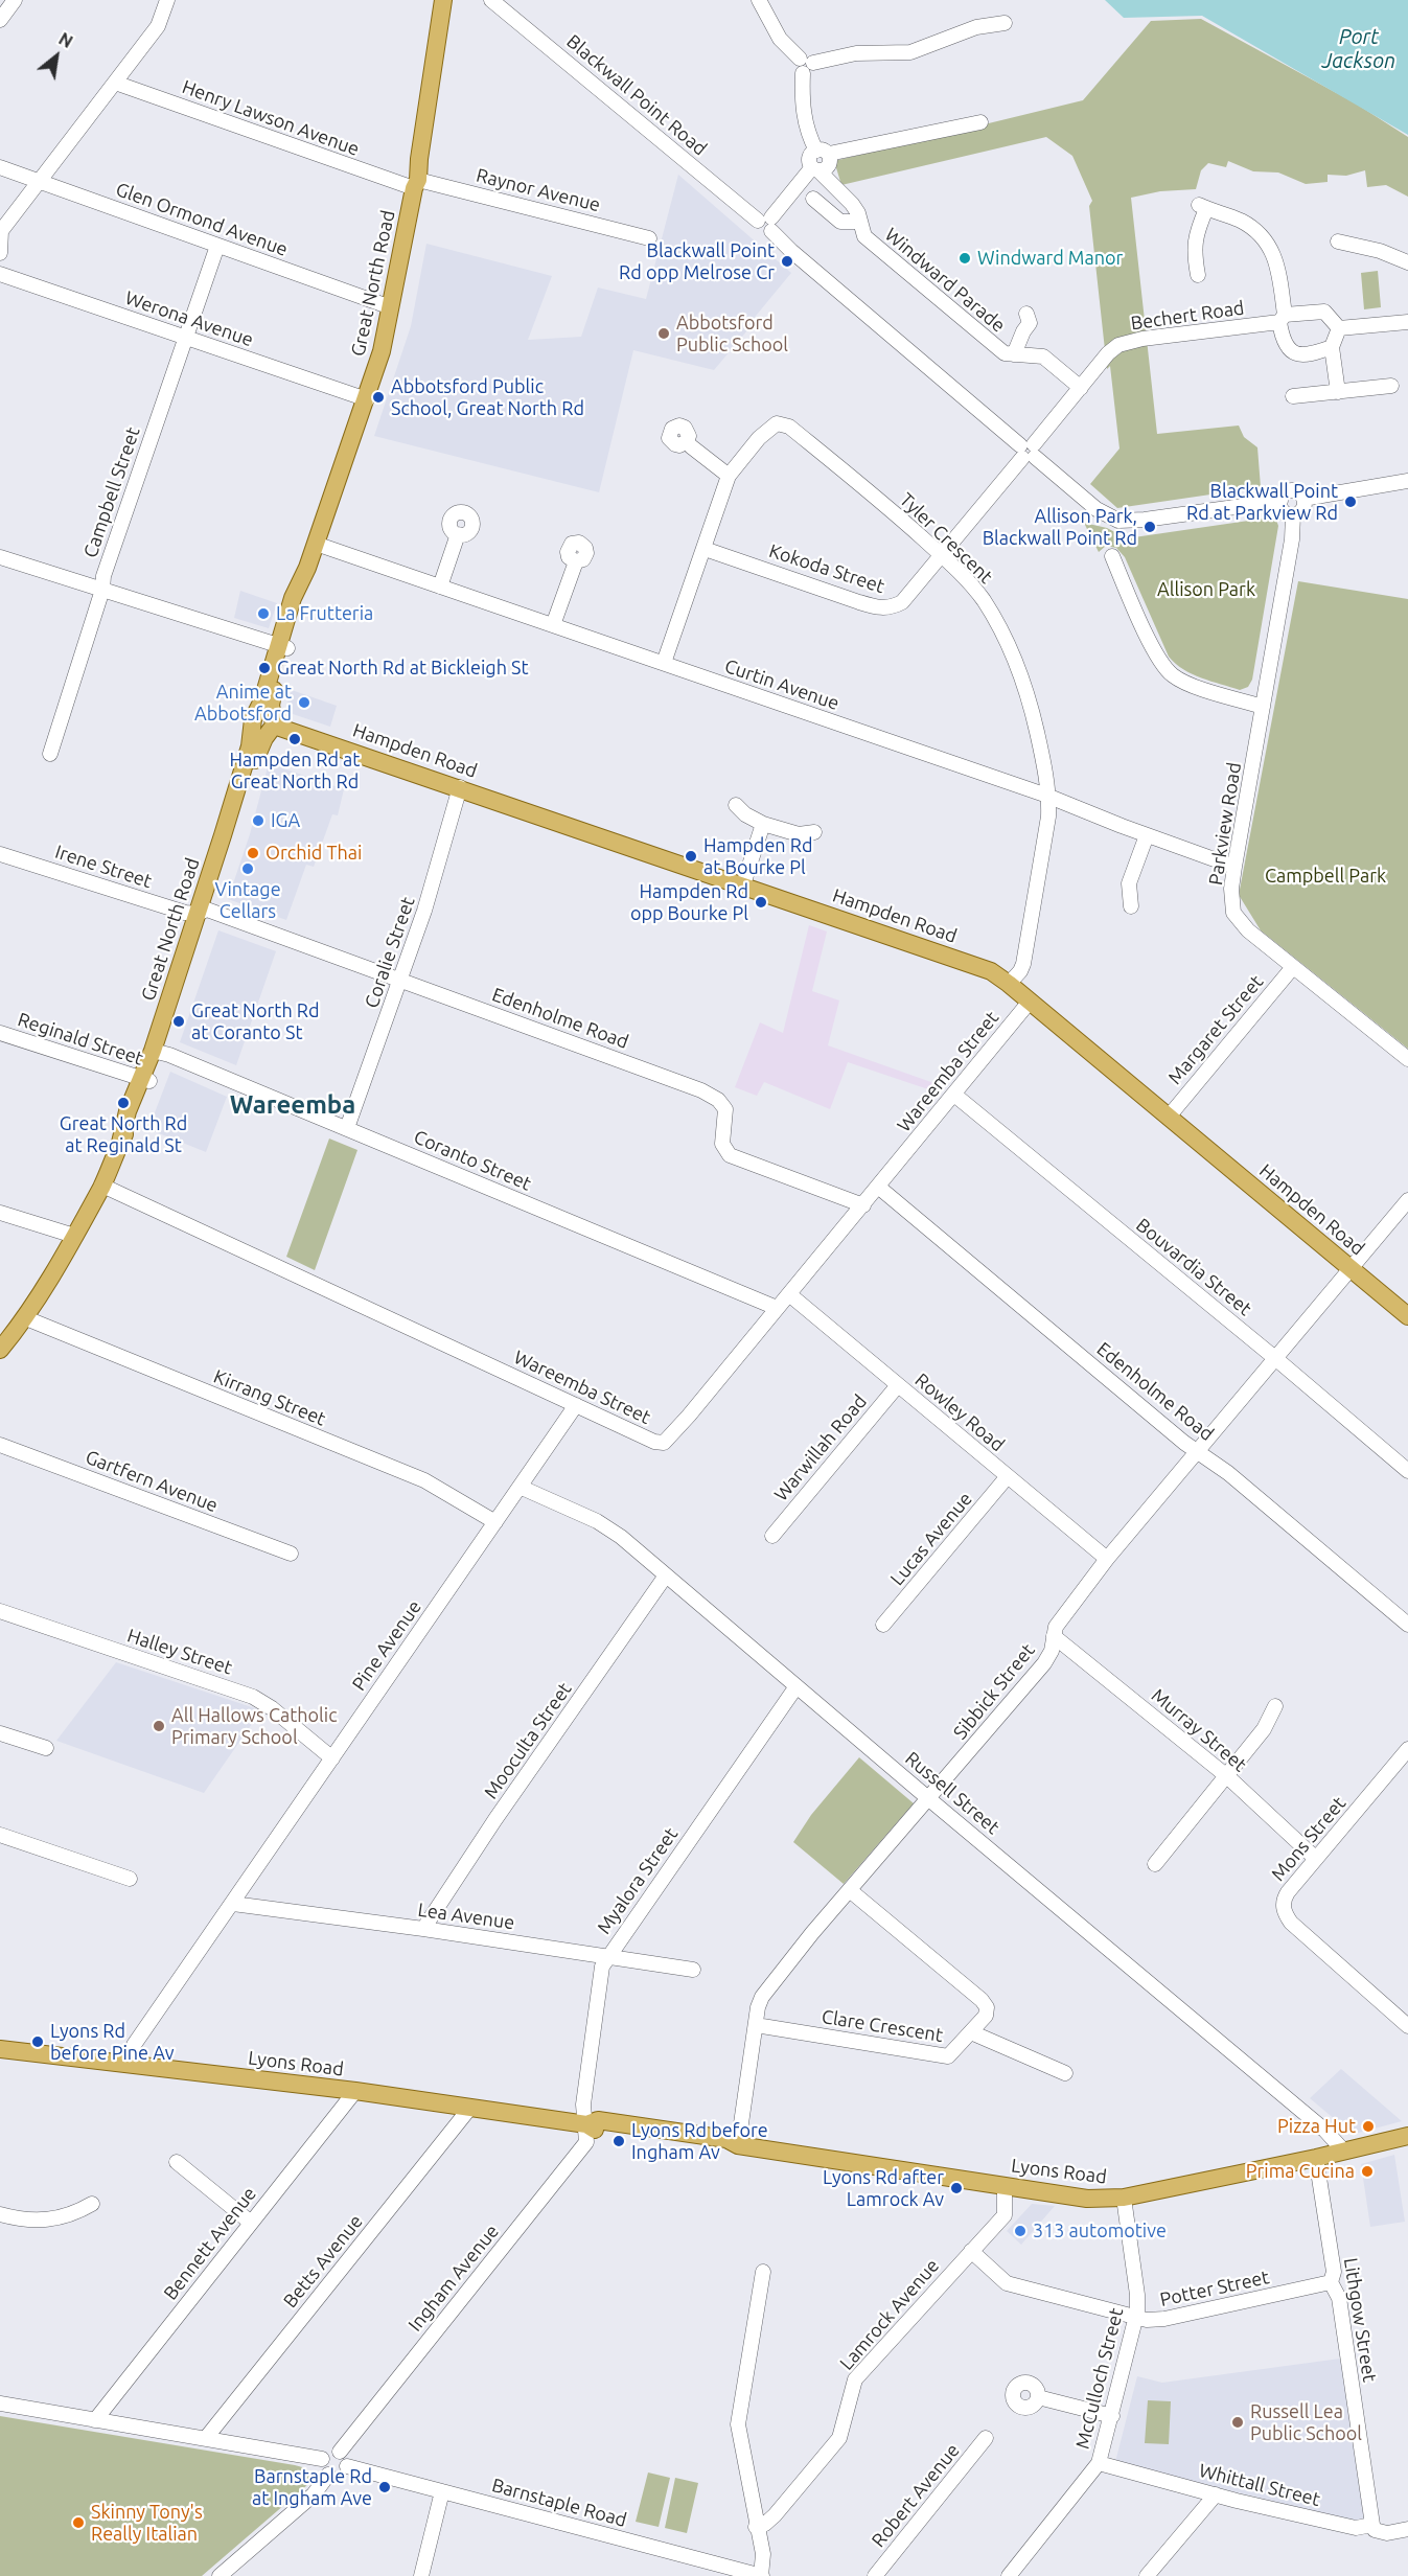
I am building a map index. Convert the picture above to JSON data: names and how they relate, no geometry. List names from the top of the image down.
{
  "streets": {
    "main road": ["Great North Road", "Hampden Road", "Lyons Road"],
    "street": [
      "Blackwall Point Road",
      "Henry Lawson Avenue",
      "Raynor Avenue",
      "Glen Ormond Avenue",
      "Windward Parade",
      "Bechert Road",
      "Werona Avenue",
      "Campbell Street",
      "Tyler Crescent",
      "Kokoda Street",
      "Curtin Avenue",
      "Parkview Road",
      "Irene Street",
      "Coralie Street",
      "Edenholme Road",
      "Margaret Street",
      "Reginald Street",
      "Wareemba Street",
      "Coranto Street",
      "Bouvardia Street",
      "Kirrang Street",
      "Rowley Road",
      "Warwillah Road",
      "Gartfern Avenue",
      "Lucas Avenue",
      "Pine Avenue",
      "Halley Street",
      "Sibbick Street",
      "Murray Street",
      "Mooculta Street",
      "Russell Street",
      "Mons Street",
      "Myalora Street",
      "Lea Avenue",
      "Clare Crescent",
      "Bennett Avenue",
      "Betts Avenue",
      "Ingham Avenue",
      "Potter Street",
      "Lamrock Avenue",
      "Lithgow Street",
      "McCulloch Street",
      "Whittall Street",
      "Robert Avenue",
      "Barnstaple Road"
    ]
  },
  "crossings": [
    ["Blackwall Point Road", "Bechert Road"],
    ["Blackwall Point Road", "Kokoda Street"],
    ["Blackwall Point Road", "Parkview Road"],
    ["Henry Lawson Avenue", "Raynor Avenue"],
    ["Henry Lawson Avenue", "Great North Road"],
    ["Raynor Avenue", "Great North Road"],
    ["Glen Ormond Avenue", "Great North Road"],
    ["Glen Ormond Avenue", "Campbell Street"],
    ["Windward Parade", "Bechert Road"],
    ["Great North Road", "Werona Avenue"],
    ["Great North Road", "Curtin Avenue"],
    ["Great North Road", "Hampden Road"],
    ["Great North Road", "Irene Street"],
    ["Great North Road", "Edenholme Road"],
    ["Great North Road", "Reginald Street"],
    ["Great North Road", "Wareemba Street"],
    ["Great North Road", "Coranto Street"],
    ["Great North Road", "Kirrang Street"],
    ["Bechert Road", "Kokoda Street"],
    ["Werona Avenue", "Campbell Street"],
    ["Tyler Crescent", "Kokoda Street"],
    ["Tyler Crescent", "Curtin Avenue"],
    ["Tyler Crescent", "Hampden Road"],
    ["Curtin Avenue", "Parkview Road"],
    ["Hampden Road", "Coralie Street"],
    ["Hampden Road", "Margaret Street"],
    ["Hampden Road", "Wareemba Street"],
    ["Hampden Road", "Sibbick Street"],
    ["Parkview Road", "Margaret Street"],
    ["Irene Street", "Edenholme Road"],
    ["Coralie Street", "Edenholme Road"],
    ["Coralie Street", "Coranto Street"],
    ["Edenholme Road", "Wareemba Street"],
    ["Edenholme Road", "Sibbick Street"],
    ["Wareemba Street", "Coranto Street"],
    ["Wareemba Street", "Bouvardia Street"],
    ["Wareemba Street", "Rowley Road"],
    ["Wareemba Street", "Pine Avenue"],
    ["Bouvardia Street", "Sibbick Street"],
    ["Kirrang Street", "Pine Avenue"],
    ["Rowley Road", "Warwillah Road"],
    ["Rowley Road", "Lucas Avenue"],
    ["Rowley Road", "Sibbick Street"],
    ["Pine Avenue", "Halley Street"],
    ["Pine Avenue", "Russell Street"],
    ["Pine Avenue", "Lea Avenue"],
    ["Pine Avenue", "Lyons Road"],
    ["Sibbick Street", "Murray Street"],
    ["Sibbick Street", "Russell Street"],
    ["Sibbick Street", "Clare Crescent"],
    ["Sibbick Street", "Lyons Road"],
    ["Murray Street", "Mons Street"],
    ["Mooculta Street", "Russell Street"],
    ["Mooculta Street", "Lea Avenue"],
    ["Russell Street", "Myalora Street"],
    ["Russell Street", "Lyons Road"],
    ["Myalora Street", "Lea Avenue"],
    ["Myalora Street", "Lyons Road"],
    ["Myalora Street", "Ingham Avenue"],
    ["Lyons Road", "Bennett Avenue"],
    ["Lyons Road", "Betts Avenue"],
    ["Lyons Road", "Ingham Avenue"],
    ["Lyons Road", "Lamrock Avenue"],
    ["Lyons Road", "Lithgow Street"],
    ["Lyons Road", "McCulloch Street"],
    ["Ingham Avenue", "Barnstaple Road"],
    ["Potter Street", "Lamrock Avenue"],
    ["Potter Street", "Lithgow Street"],
    ["Potter Street", "McCulloch Street"],
    ["Lithgow Street", "Whittall Street"],
    ["McCulloch Street", "Whittall Street"]
  ],
  "districts": ["Wareemba"],
  "water": ["Port Jackson"],
  "parks": ["Allison Park", "Campbell Park"],
  "places": [
    "Windward Manor",
    "Blackwall Point Rd opp Melrose Cr",
    "Abbotsford Public School",
    "Abbotsford Public School, Great North Rd",
    "Blackwall Point Rd at Parkview Rd",
    "Allison Park, Blackwall Point Rd",
    "La Frutteria",
    "Great North Rd at Bickleigh St",
    "Anime at Abbotsford",
    "Hampden Rd at Great North Rd",
    "IGA",
    "Orchid Thai",
    "Hampden Rd at Bourke Pl",
    "Vintage Cellars",
    "Hampden Rd opp Bourke Pl",
    "Great North Rd at Coranto St",
    "Great North Rd at Reginald St",
    "All Hallows Catholic Primary School",
    "Lyons Rd before Pine Av",
    "Pizza Hut",
    "Lyons Rd before Ingham Av",
    "Prima Cucina",
    "Lyons Rd after Lamrock Av",
    "313 automotive",
    "Russell Lea Public School",
    "Barnstaple Rd at Ingham Ave",
    "Skinny Tony's Really Italian"
  ],
  "north": "top right"
}
